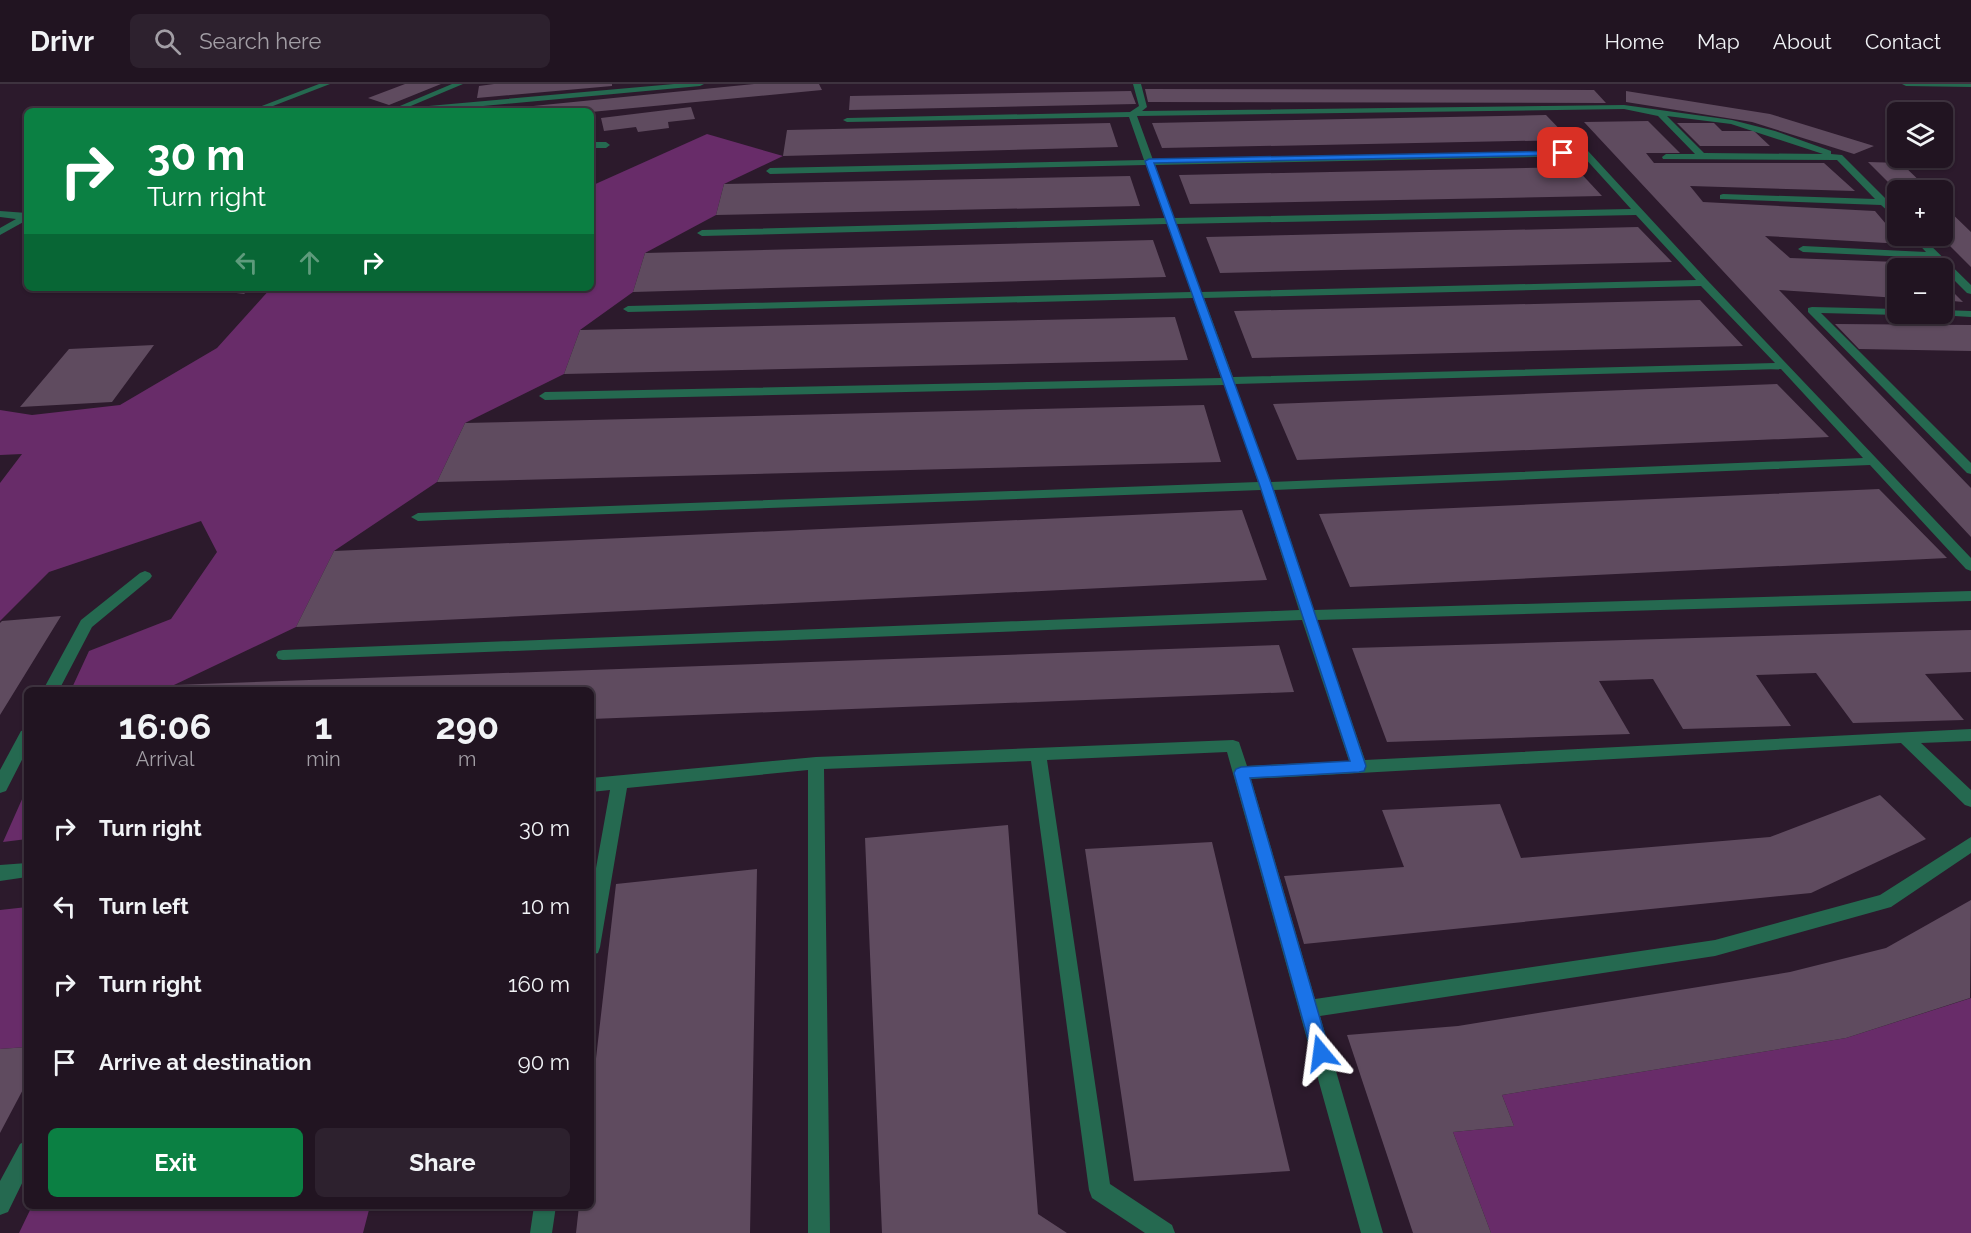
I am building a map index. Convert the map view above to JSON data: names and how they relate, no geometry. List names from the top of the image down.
{
  "page": {
    "header": "Drivr",
    "search": "Search here",
    "nav": [
      "Home",
      "Map",
      "About",
      "Contact"
    ],
    "map_buttons": ["+", "−"],
    "turn": ["30 m", "Turn right"],
    "eta": [
      "16:06",
      "Arrival",
      "1",
      "min",
      "290",
      "m"
    ],
    "list": [
      {
        "name": "Turn right",
        "value": "30 m"
      },
      {
        "name": "Turn left",
        "value": "10 m"
      },
      {
        "name": "Turn right",
        "value": "160 m"
      },
      {
        "name": "Arrive at destination",
        "value": "90 m"
      }
    ],
    "buttons": ["Exit", "Share"]
  }
}
